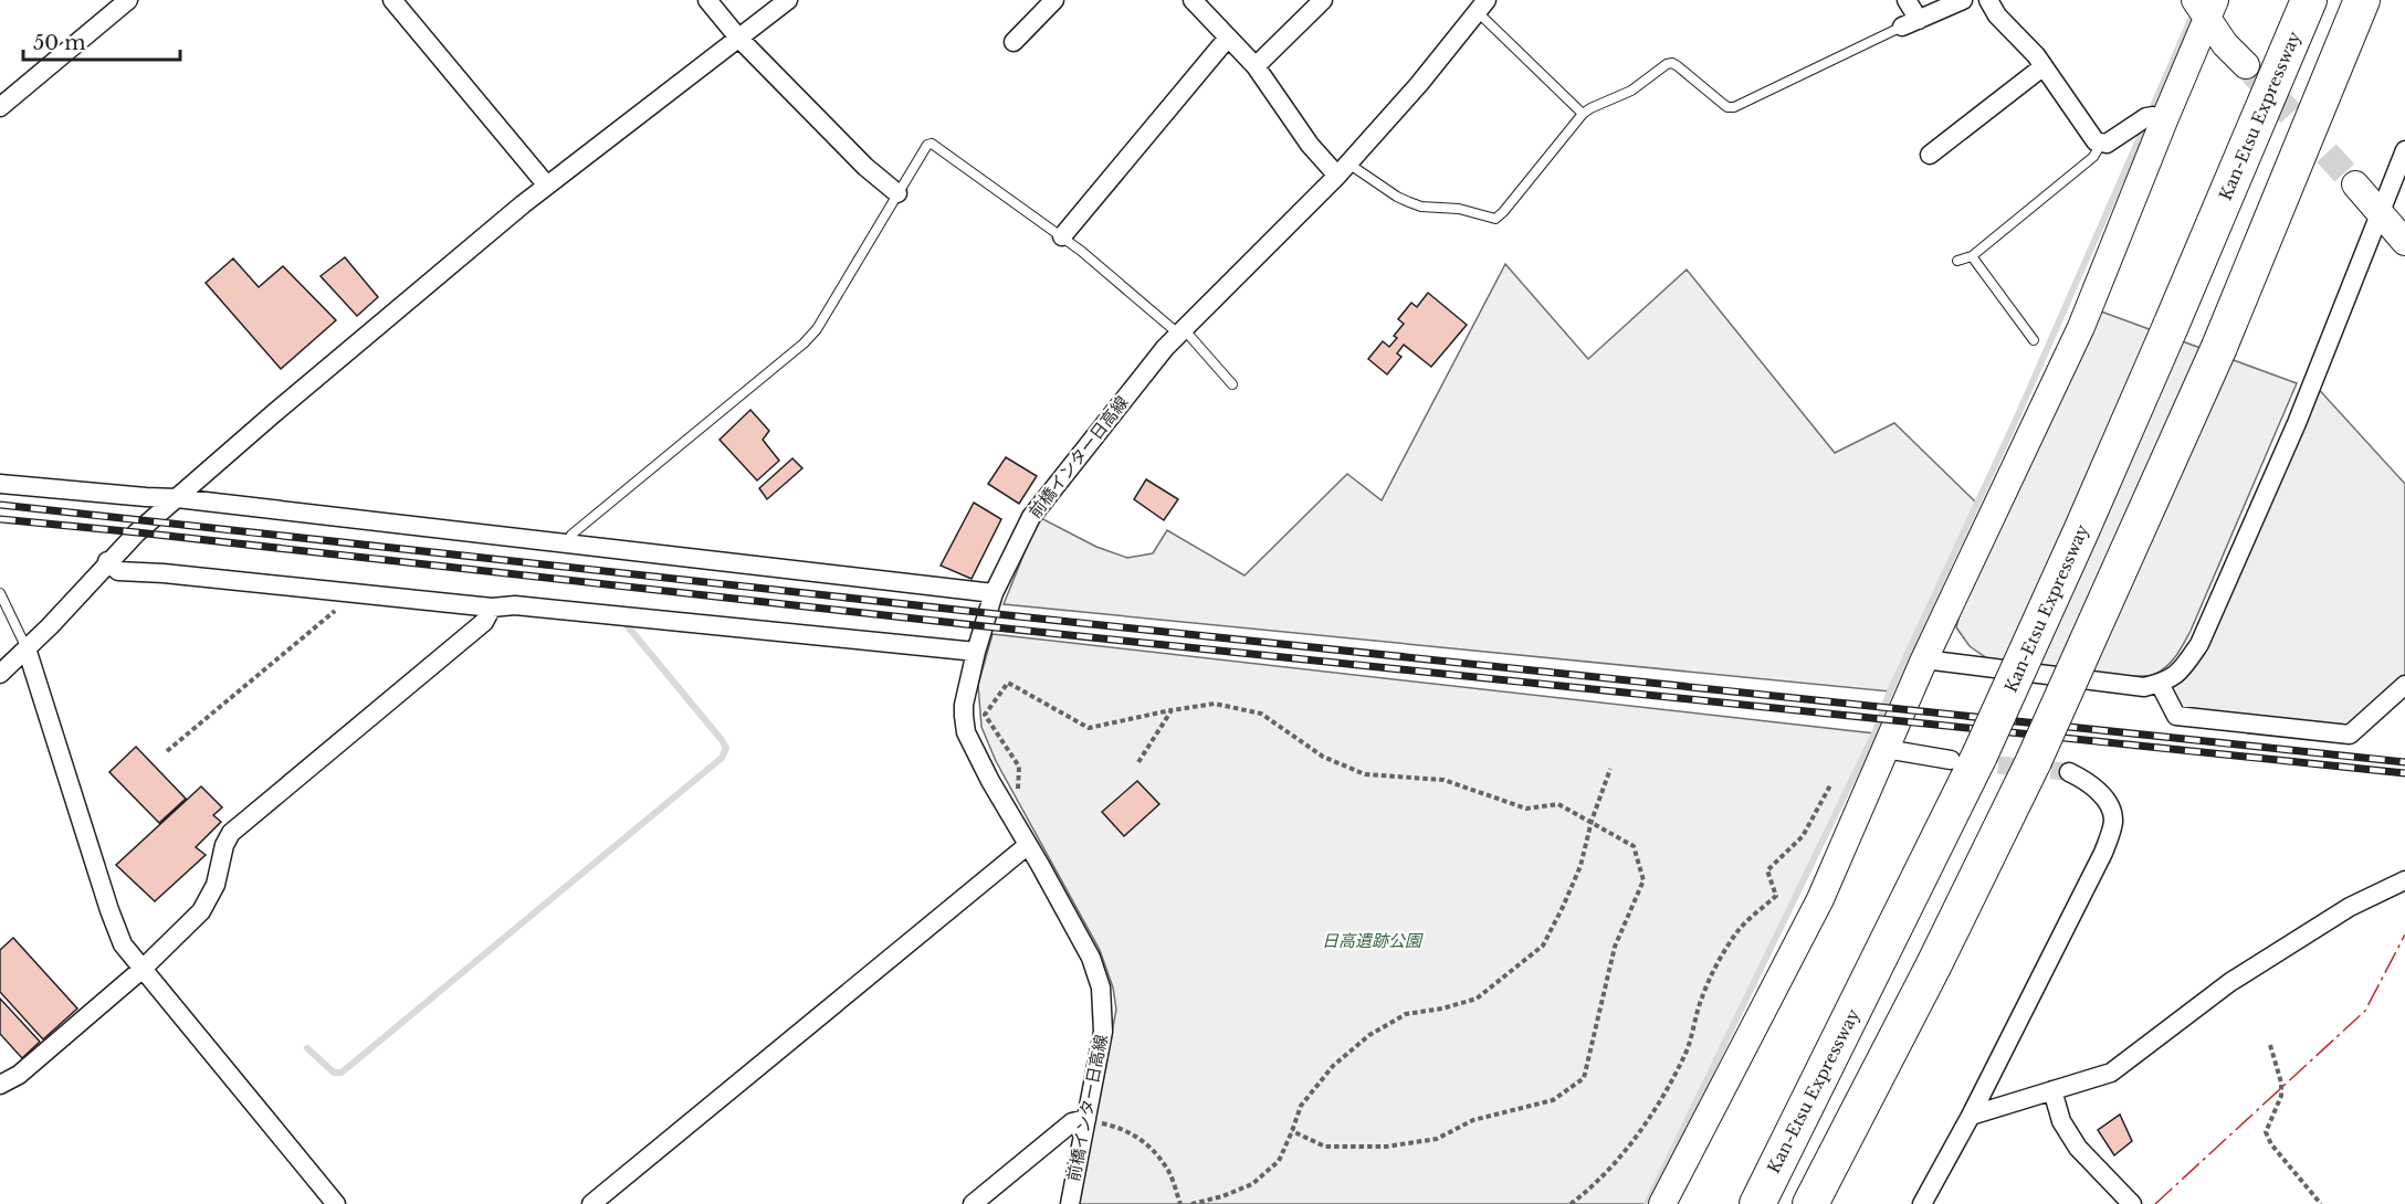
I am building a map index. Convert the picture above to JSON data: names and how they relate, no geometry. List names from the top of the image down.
{
  "streets": {
    "highway": ["Kan-Etsu Expressway"],
    "street": ["前橋インター日高線"]
  },
  "parks": ["日高遺跡公園"],
  "scale_bar": "50 m"
}
